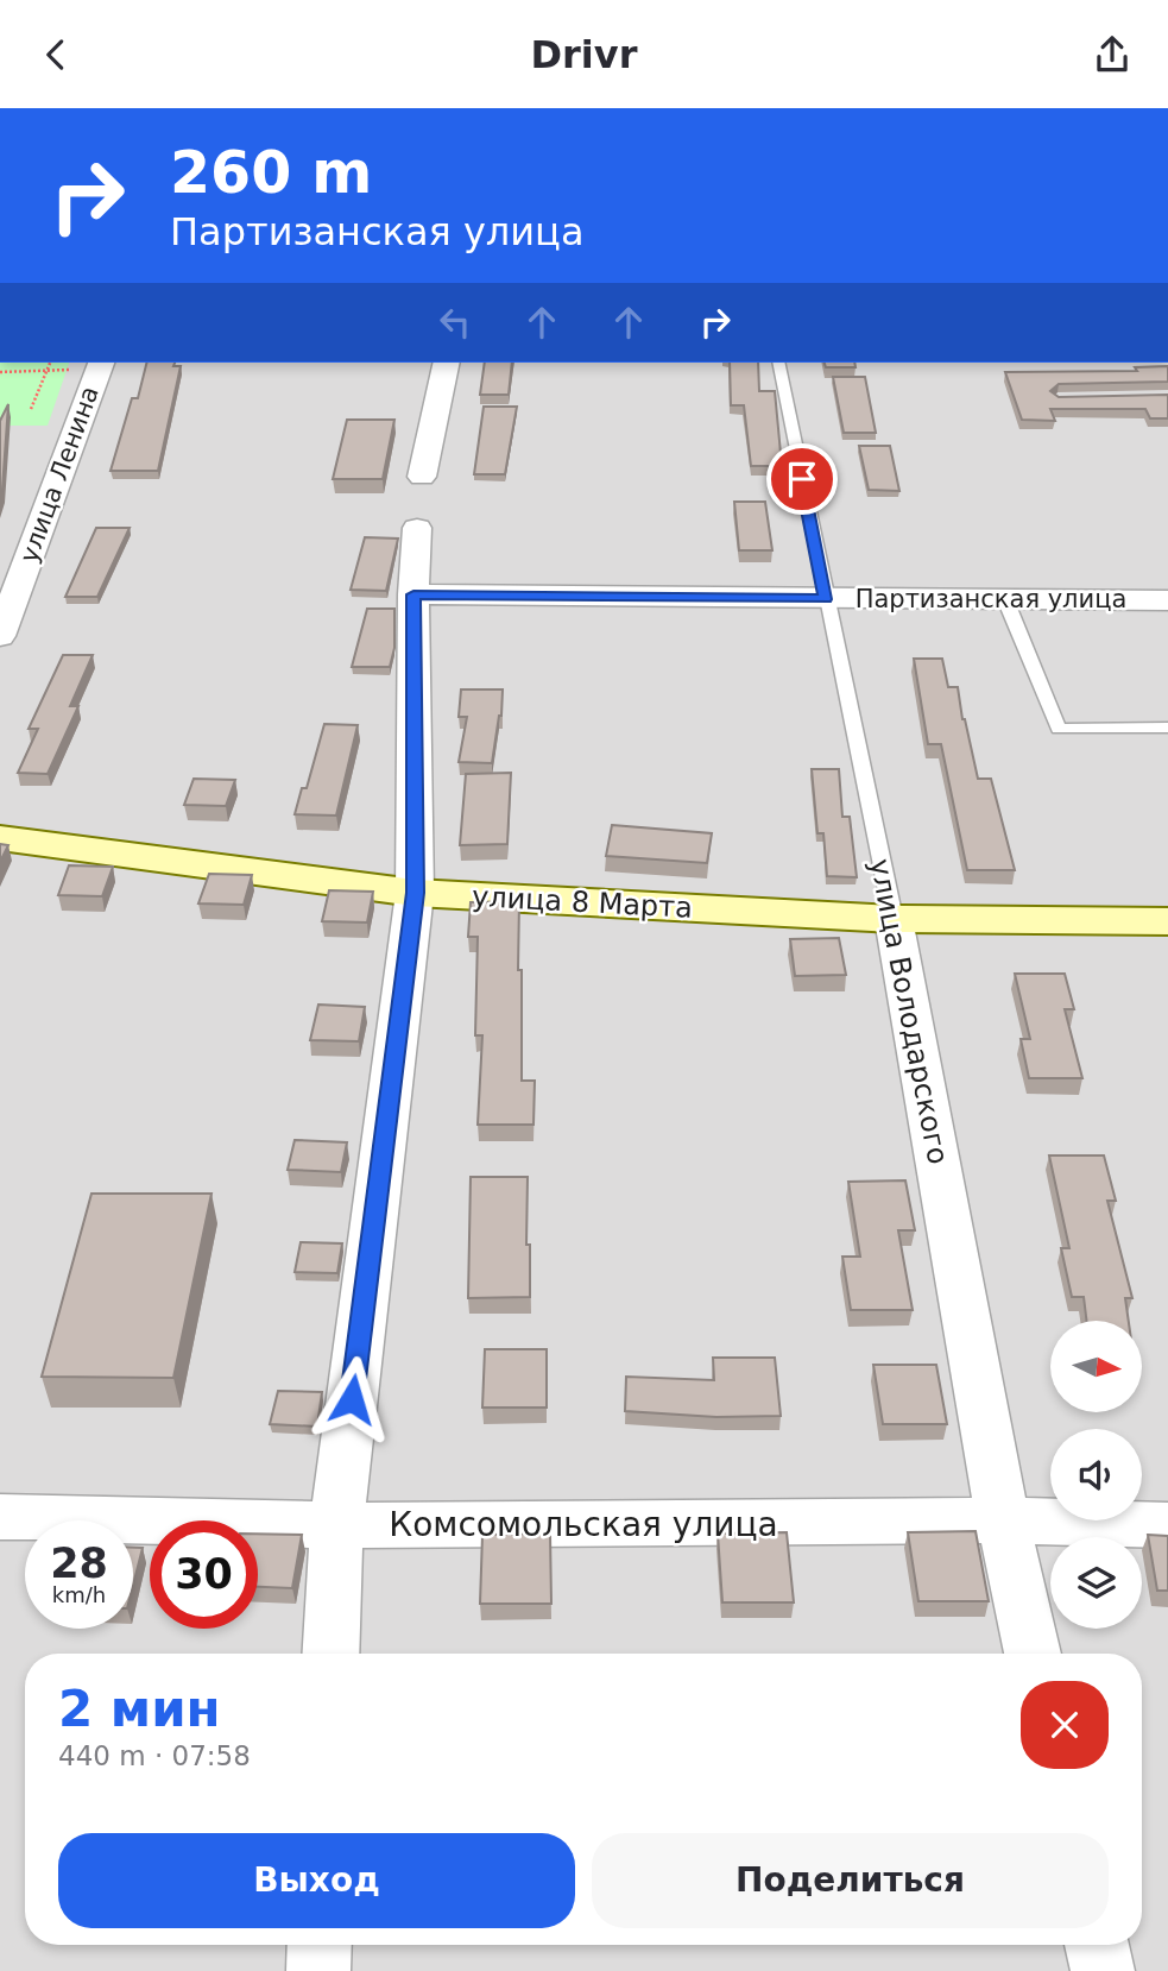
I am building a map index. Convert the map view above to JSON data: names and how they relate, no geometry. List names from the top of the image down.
{
  "streets": {
    "main road": ["улица 8 Марта"],
    "street": [
      "улица Ленина",
      "Партизанская улица",
      "улица Володарского",
      "Комсомольская улица"
    ]
  },
  "crossings": [
    ["Партизанская улица", "улица Володарского"],
    ["улица 8 Марта", "улица Володарского"],
    ["улица Володарского", "Комсомольская улица"]
  ],
  "north": "right",
  "page": {
    "header": "Drivr",
    "turn": ["260 m", "Партизанская улица"],
    "speed": "28 km/h",
    "limit": "30",
    "heading": ["2 мин", "440 m · 07:58"],
    "buttons": ["Выход", "Поделиться"]
  }
}
